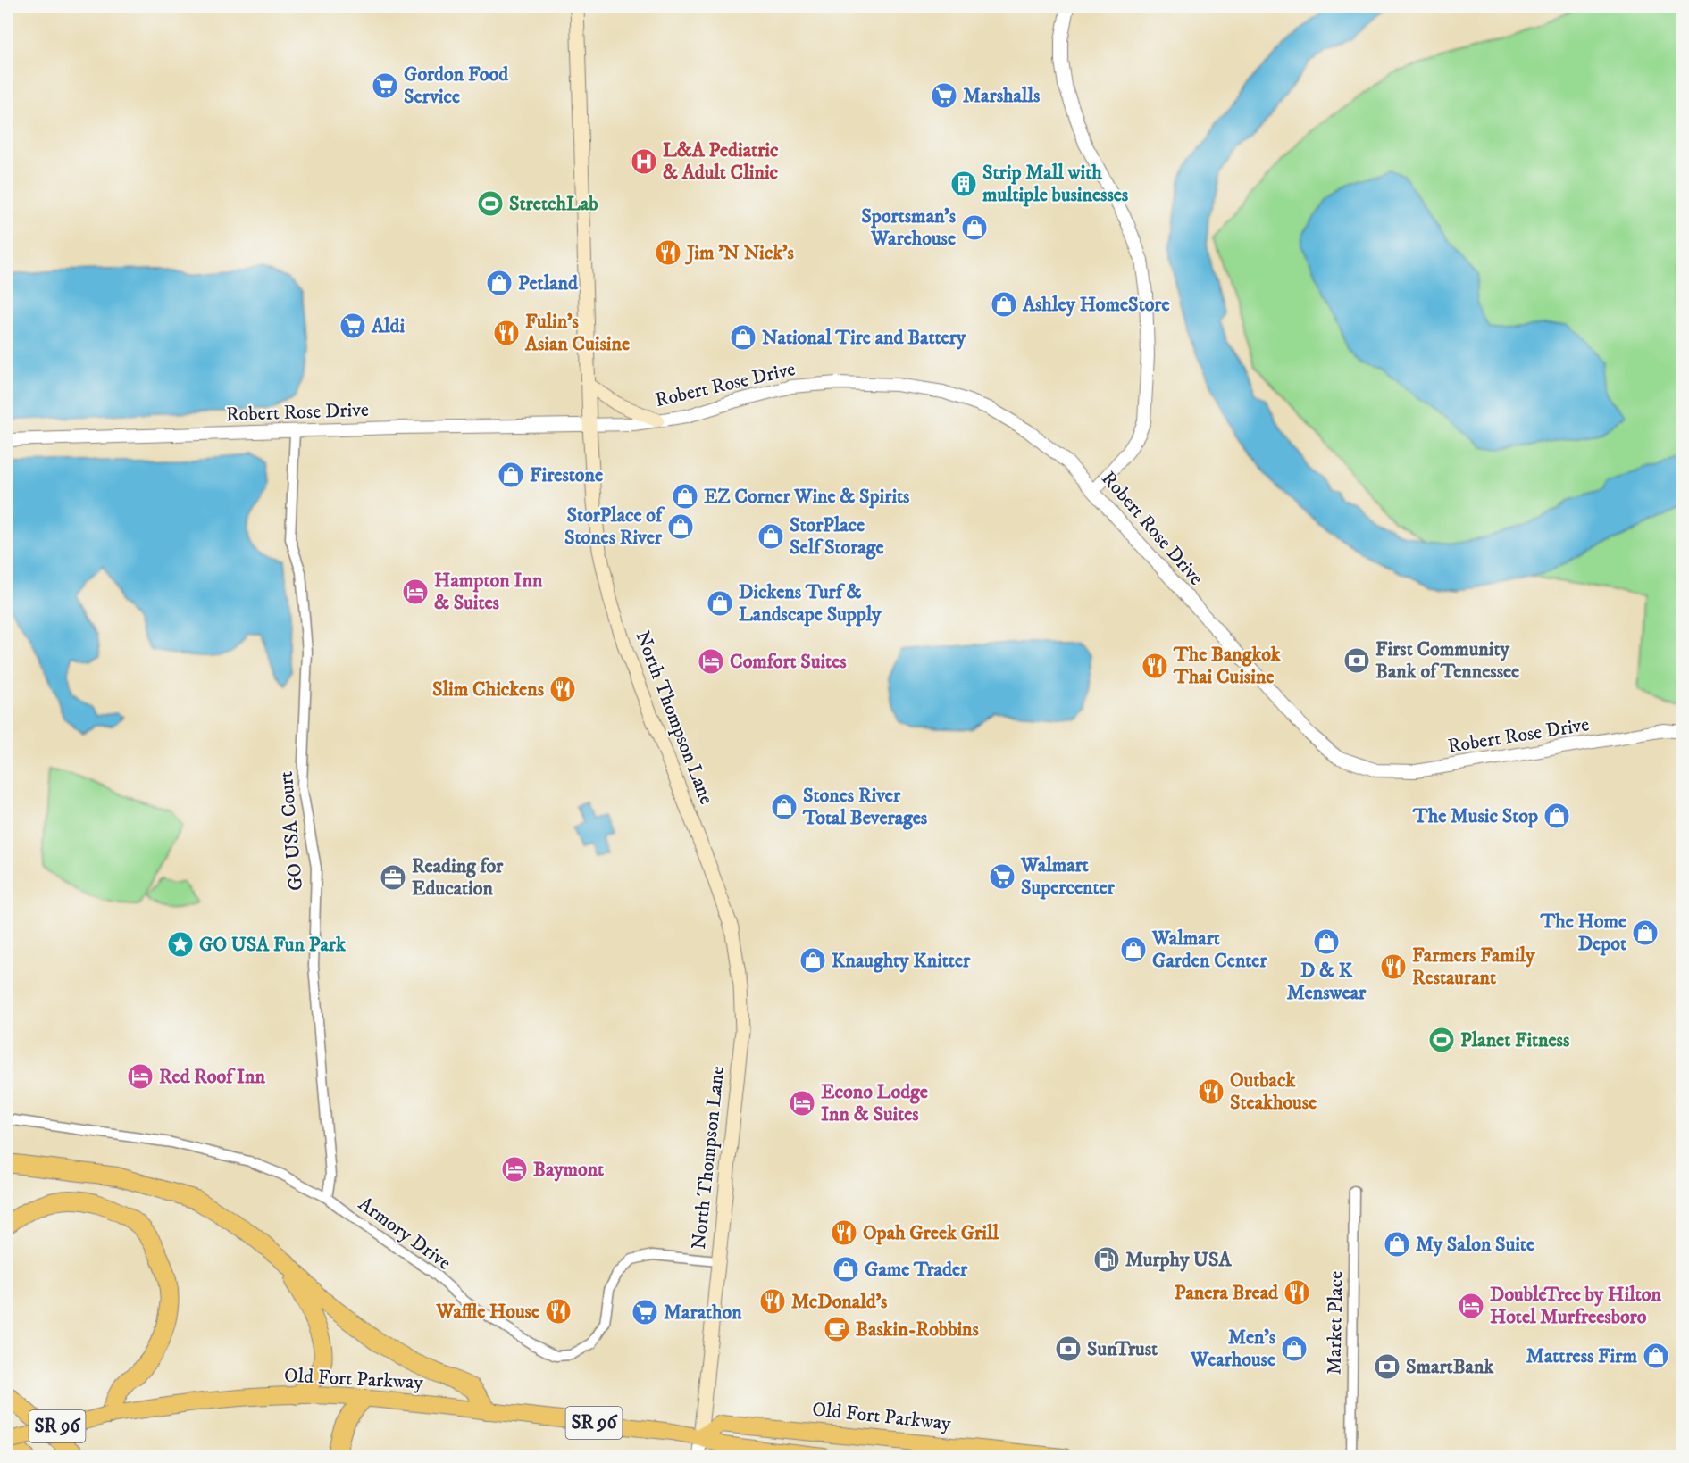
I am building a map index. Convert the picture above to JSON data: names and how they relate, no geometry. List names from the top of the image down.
{
  "streets": {
    "main road": ["North Thompson Lane", "Old Fort Parkway", "SR 96"],
    "street": [
      "Robert Rose Drive",
      "GO USA Court",
      "Armory Drive",
      "Market Place"
    ]
  },
  "crossings": [
    ["Robert Rose Drive", "North Thompson Lane"],
    ["Robert Rose Drive", "GO USA Court"],
    ["North Thompson Lane", "Armory Drive"],
    ["North Thompson Lane", "Old Fort Parkway"],
    ["GO USA Court", "Armory Drive"]
  ],
  "places": {
    "supermarket": [
      "Gordon Food Service",
      "Marshalls",
      "Aldi",
      "Walmart Supercenter",
      "Marathon"
    ],
    "hospital": ["L&A Pediatric & Adult Clinic"],
    "building": ["Strip Mall with multiple businesses"],
    "sports": ["StretchLab", "Planet Fitness"],
    "shop": [
      "Sportsman's Warehouse",
      "Petland",
      "Ashley HomeStore",
      "National Tire and Battery",
      "Firestone",
      "EZ Corner Wine & Spirits",
      "StorPlace of Stones River",
      "StorPlace Self Storage",
      "Dickens Turf & Landscape Supply",
      "Stones River Total Beverages",
      "The Music Stop",
      "The Home Depot",
      "D & K Menswear",
      "Walmart Garden Center",
      "Knaughty Knitter",
      "My Salon Suite",
      "Game Trader",
      "Men's Wearhouse",
      "Mattress Firm"
    ],
    "restaurant": [
      "Jim 'N Nick's",
      "Fulin's Asian Cuisine",
      "The Bangkok Thai Cuisine",
      "Slim Chickens",
      "Farmers Family Restaurant",
      "Outback Steakhouse",
      "Opah Greek Grill",
      "Panera Bread",
      "McDonald's",
      "Waffle House"
    ],
    "hotel": [
      "Hampton Inn & Suites",
      "Comfort Suites",
      "Red Roof Inn",
      "Econo Lodge Inn & Suites",
      "Baymont",
      "DoubleTree by Hilton Hotel Murfreesboro"
    ],
    "bank": ["First Community Bank of Tennessee", "SunTrust", "SmartBank"],
    "office": ["Reading for Education"],
    "place": ["GO USA Fun Park"],
    "fuel station": ["Murphy USA"],
    "cafe": ["Baskin-Robbins"]
  }
}
